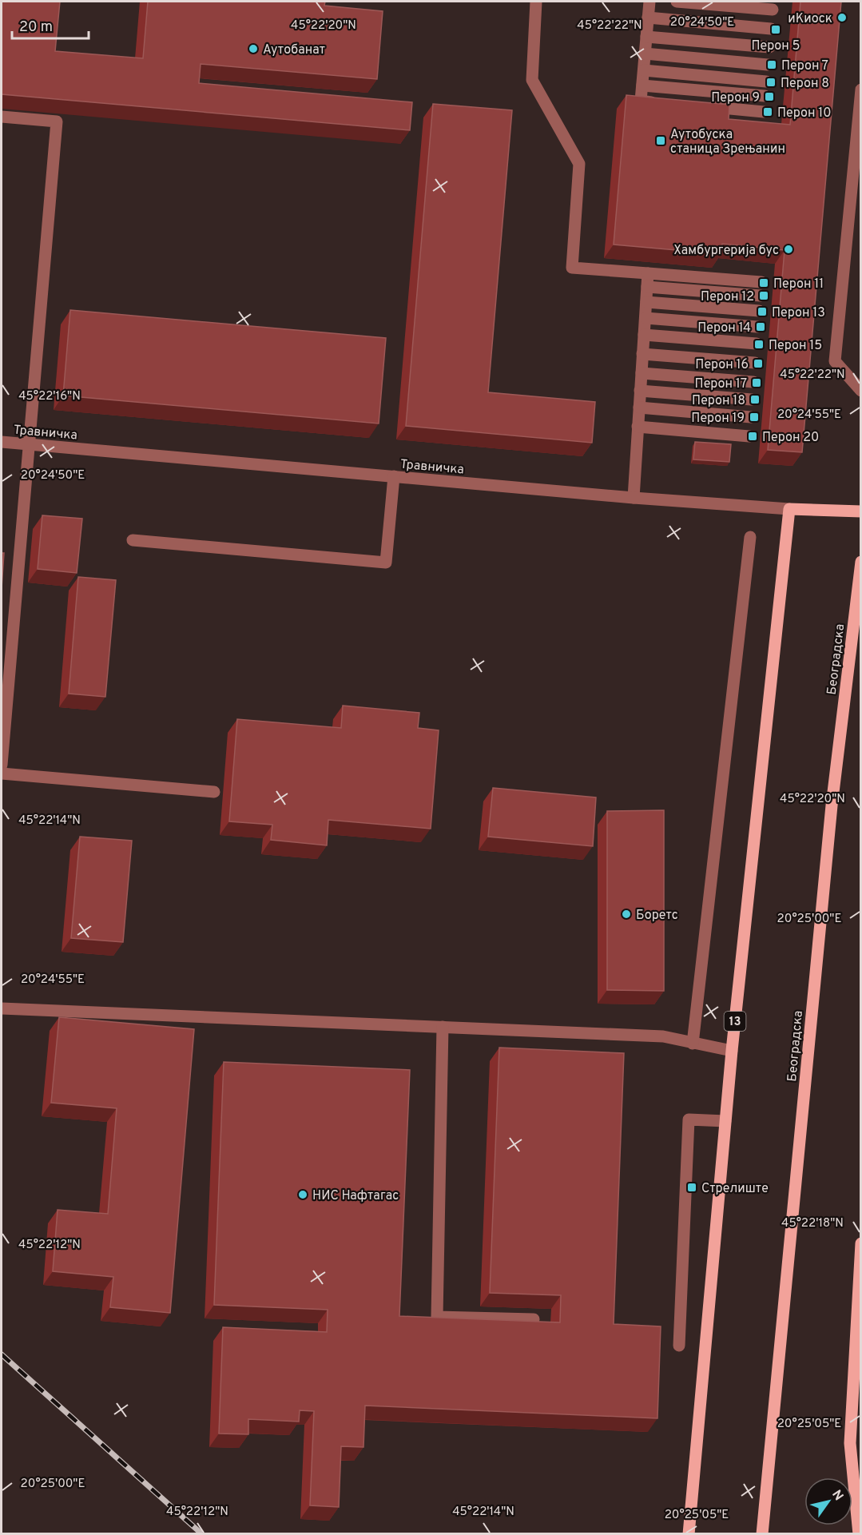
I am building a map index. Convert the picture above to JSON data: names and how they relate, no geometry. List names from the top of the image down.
{
  "streets": {
    "main road": ["Травничка", "Београдска", "13"]
  },
  "crossings": [
    ["Травничка", "13"]
  ],
  "places": {
    "other": [
      "иКиоск",
      "Аутобанат",
      "Хамбургерија бус",
      "Боретс",
      "НИС Нафтагас"
    ],
    "transit": [
      "Перон 5",
      "Перон 7",
      "Перон 8",
      "Перон 9",
      "Перон 10",
      "Аутобуска станица Зрењанин",
      "Перон 11",
      "Перон 12",
      "Перон 13",
      "Перон 14",
      "Перон 15",
      "Перон 16",
      "Перон 17",
      "Перон 18",
      "Перон 19",
      "Перон 20",
      "Стрелиште"
    ]
  },
  "scale_bar": "20 m",
  "north": "top right",
  "coordinates": [
    "20°24'50\"E",
    "45°22'22\"N",
    "45°22'20\"N",
    "45°22'16\"N",
    "20°24'55\"E",
    "45°22'14\"N",
    "20°25'00\"E",
    "45°22'18\"N",
    "45°22'12\"N",
    "20°25'05\"E"
  ]
}
